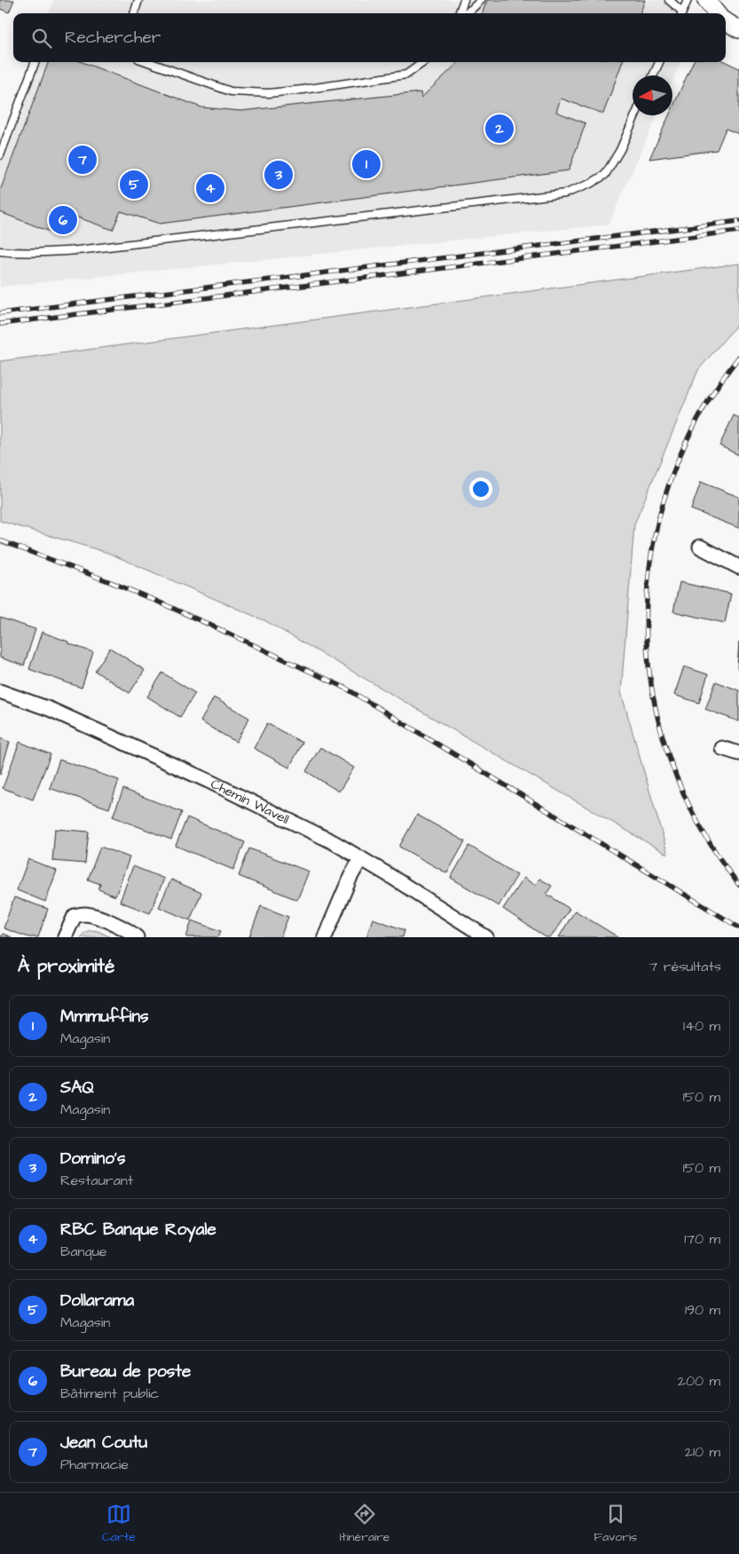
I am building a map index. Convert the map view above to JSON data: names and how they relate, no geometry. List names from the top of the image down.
{
  "streets": {
    "street": ["Chemin Wavell"]
  },
  "north": "left",
  "page": {
    "search": "Rechercher",
    "pins": [
      "2",
      "7",
      "1",
      "3",
      "5",
      "4",
      "6"
    ],
    "heading": ["À proximité", "7 résultats"],
    "list": [
      {
        "mark": "1",
        "name": "Mmmuffins",
        "note": "Magasin",
        "value": "140 m"
      },
      {
        "mark": "2",
        "name": "SAQ",
        "note": "Magasin",
        "value": "150 m"
      },
      {
        "mark": "3",
        "name": "Domino's",
        "note": "Restaurant",
        "value": "150 m"
      },
      {
        "mark": "4",
        "name": "RBC Banque Royale",
        "note": "Banque",
        "value": "170 m"
      },
      {
        "mark": "5",
        "name": "Dollarama",
        "note": "Magasin",
        "value": "190 m"
      },
      {
        "mark": "6",
        "name": "Bureau de poste",
        "note": "Bâtiment public",
        "value": "200 m"
      },
      {
        "mark": "7",
        "name": "Jean Coutu",
        "note": "Pharmacie",
        "value": "210 m"
      }
    ],
    "nav": ["Carte", "Itinéraire", "Favoris"]
  }
}
